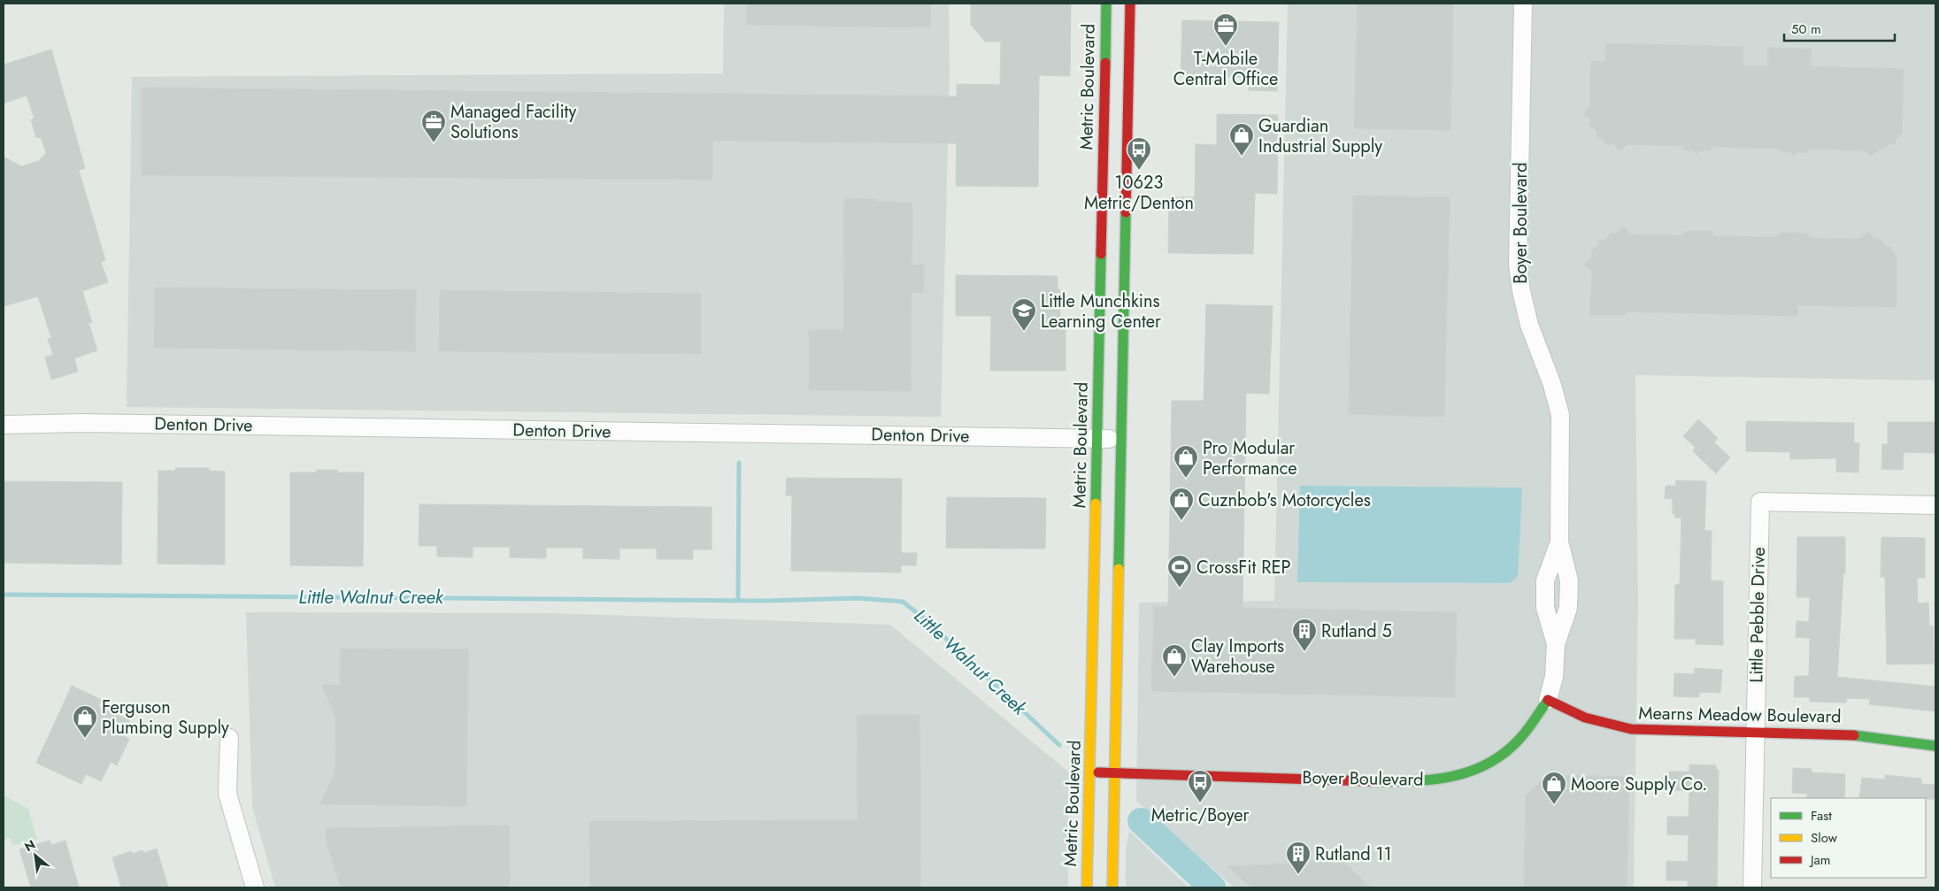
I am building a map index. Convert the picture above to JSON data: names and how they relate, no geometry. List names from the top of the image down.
{
  "streets": {
    "main road": ["Metric Boulevard", "Boyer Boulevard", "Mearns Meadow Boulevard"],
    "street": ["Denton Drive", "Little Pebble Drive"]
  },
  "crossings": [
    ["Metric Boulevard", "Boyer Boulevard"],
    ["Metric Boulevard", "Denton Drive"],
    ["Boyer Boulevard", "Mearns Meadow Boulevard"],
    ["Little Pebble Drive", "Mearns Meadow Boulevard"]
  ],
  "water": ["Little Walnut Creek"],
  "places": {
    "office": ["T-Mobile Central Office", "Managed Facility Solutions"],
    "shop": [
      "Guardian Industrial Supply",
      "Pro Modular Performance",
      "Cuznbob's Motorcycles",
      "Clay Imports Warehouse",
      "Ferguson Plumbing Supply",
      "Moore Supply Co."
    ],
    "bus stop": ["10623 Metric/Denton", "Metric/Boyer"],
    "school or university": ["Little Munchkins Learning Center"],
    "sports": ["CrossFit REP"],
    "building": ["Rutland 5", "Rutland 11"]
  },
  "legend": ["Fast", "Slow", "Jam"],
  "scale_bar": "50 m",
  "north": "top left"
}
